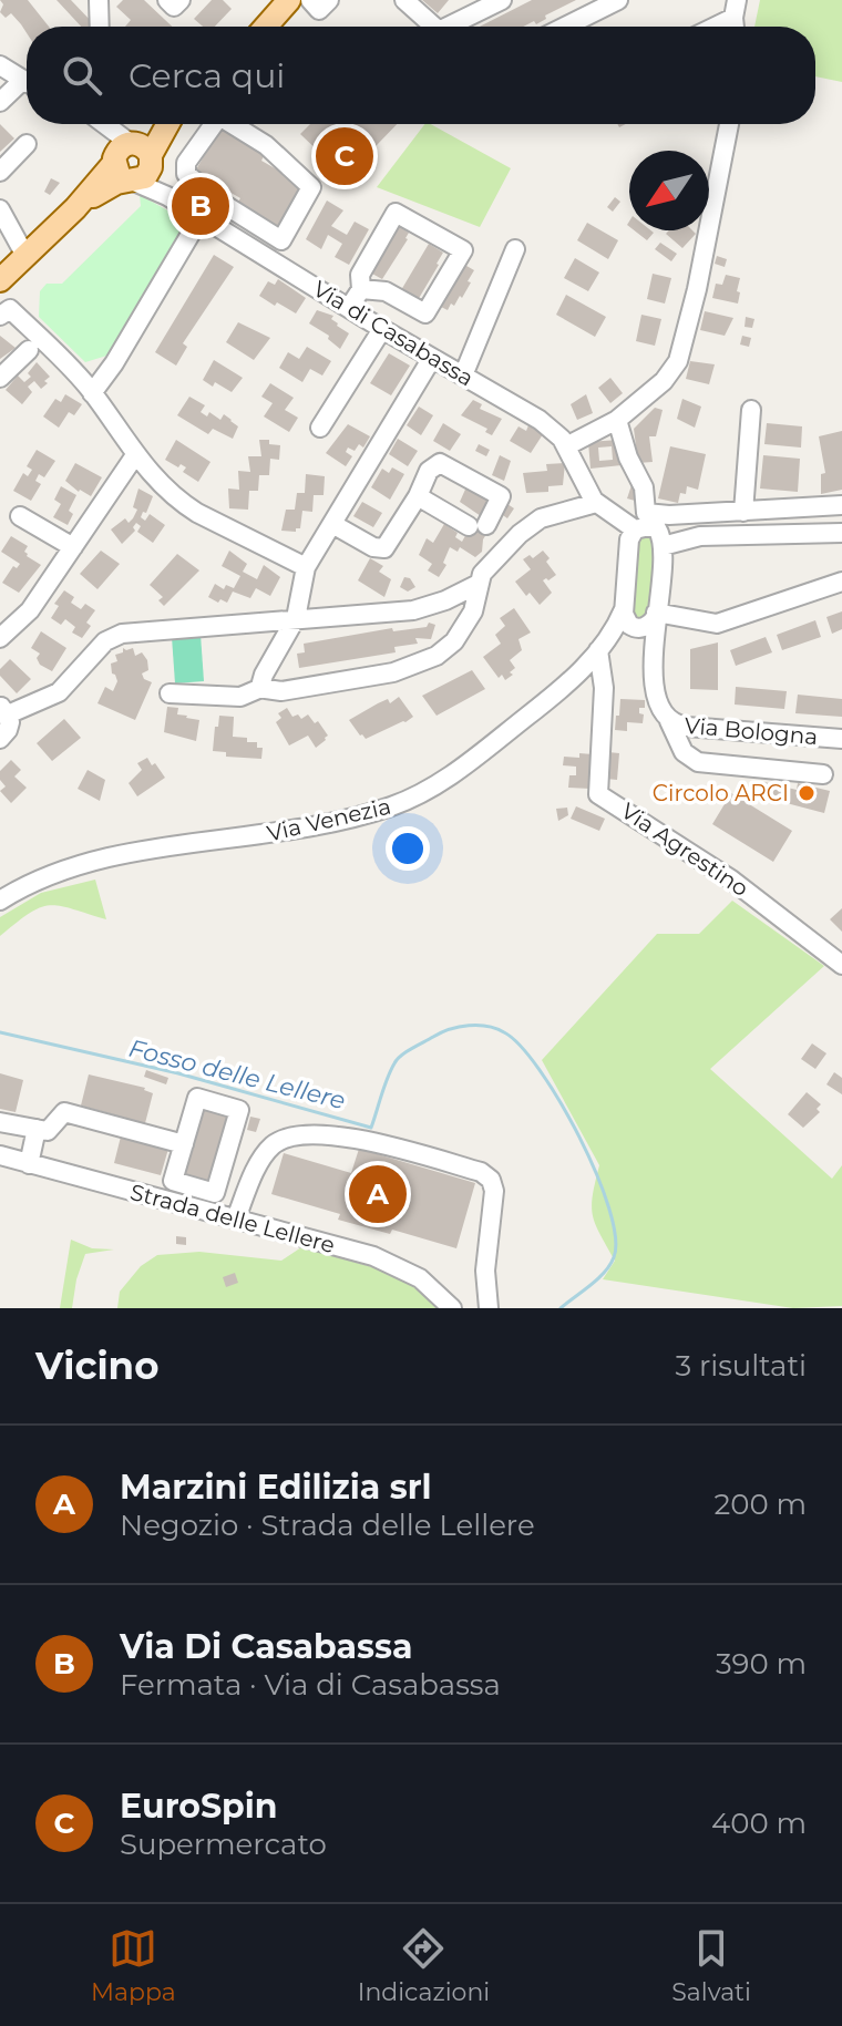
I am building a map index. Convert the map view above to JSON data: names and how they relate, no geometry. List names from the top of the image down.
{
  "streets": {
    "street": [
      "Via di Casabassa",
      "Via Bologna",
      "Via Venezia",
      "Via Agrestino",
      "Strada delle Lellere"
    ]
  },
  "crossings": [
    ["Via Bologna", "Via Venezia"],
    ["Via Venezia", "Via Agrestino"]
  ],
  "water": ["Fosso delle Lellere"],
  "places": ["Circolo ARCI"],
  "north": "bottom left",
  "page": {
    "search": "Cerca qui",
    "pins": ["C", "B", "A"],
    "heading": ["Vicino", "3 risultati"],
    "list": [
      {
        "mark": "A",
        "name": "Marzini Edilizia srl",
        "note": "Negozio · Strada delle Lellere",
        "value": "200 m"
      },
      {
        "mark": "B",
        "name": "Via Di Casabassa",
        "note": "Fermata · Via di Casabassa",
        "value": "390 m"
      },
      {
        "mark": "C",
        "name": "EuroSpin",
        "note": "Supermercato",
        "value": "400 m"
      }
    ],
    "nav": ["Mappa", "Indicazioni", "Salvati"]
  }
}
